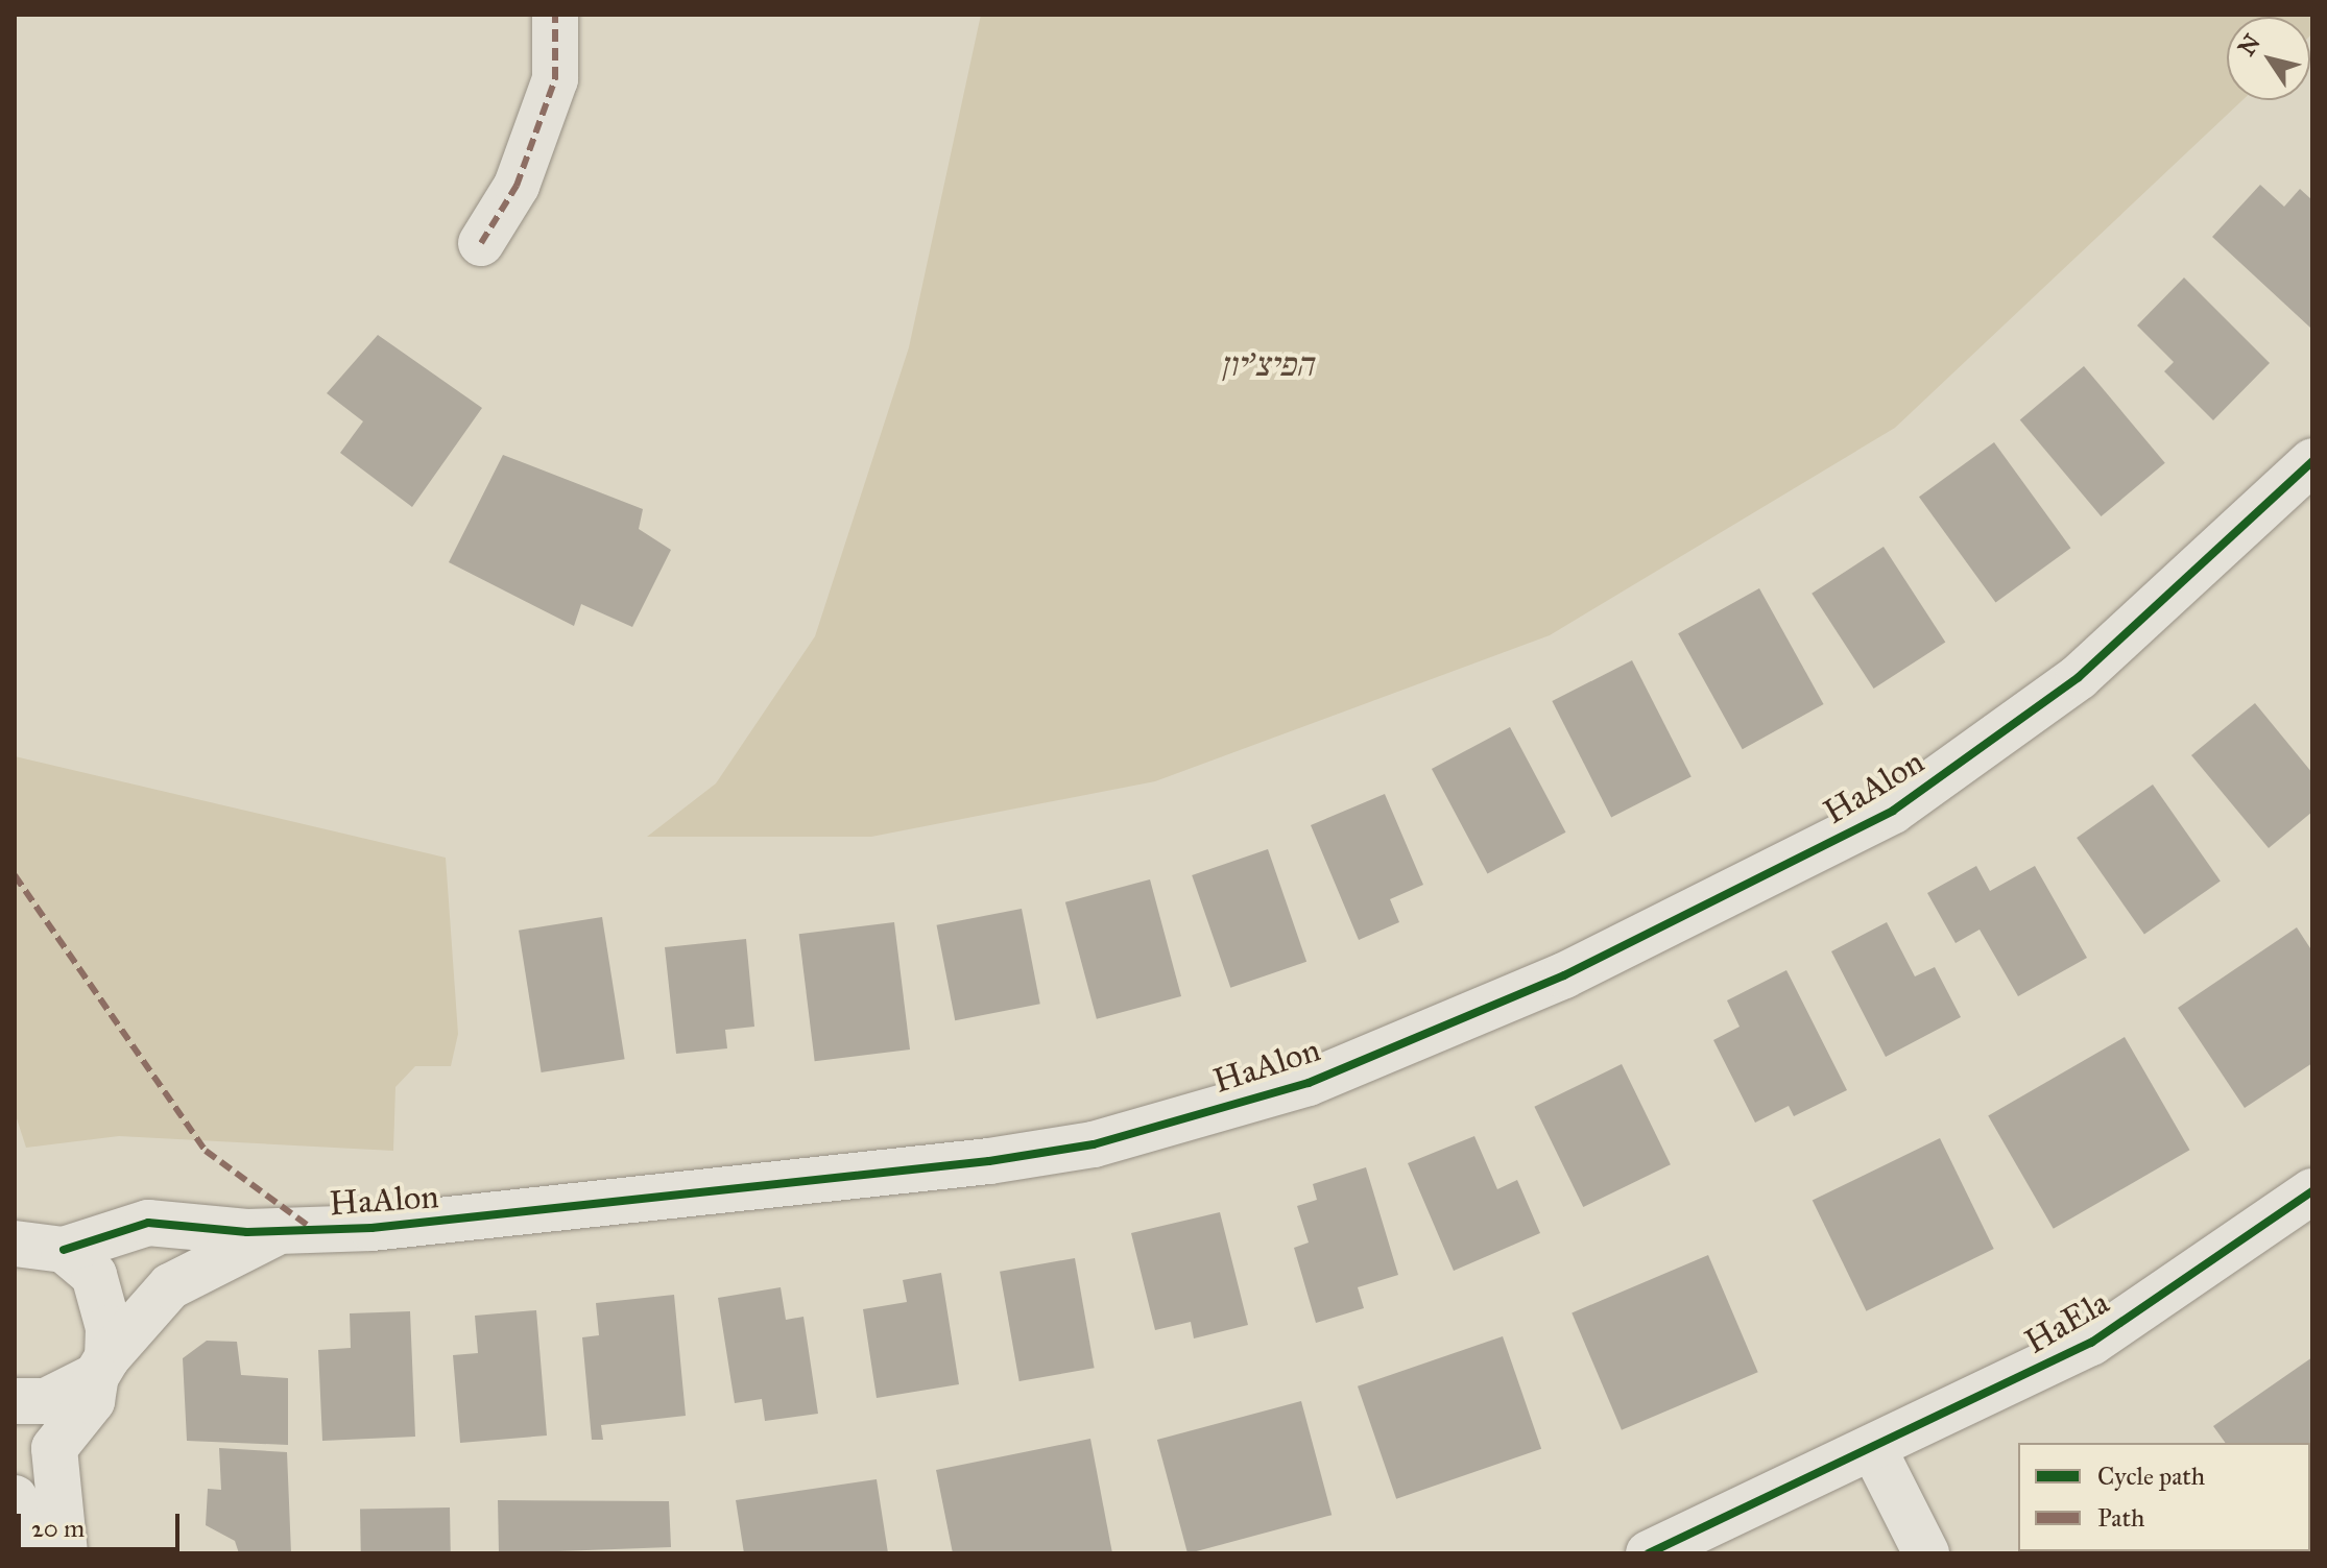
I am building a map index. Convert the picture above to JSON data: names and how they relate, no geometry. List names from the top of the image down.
{
  "streets": {
    "street": ["HaAlon", "HaEla"]
  },
  "parks": ["הפיצ'יון"],
  "legend": ["Cycle path", "Path"],
  "scale_bar": "20 m",
  "north": "top left"
}
